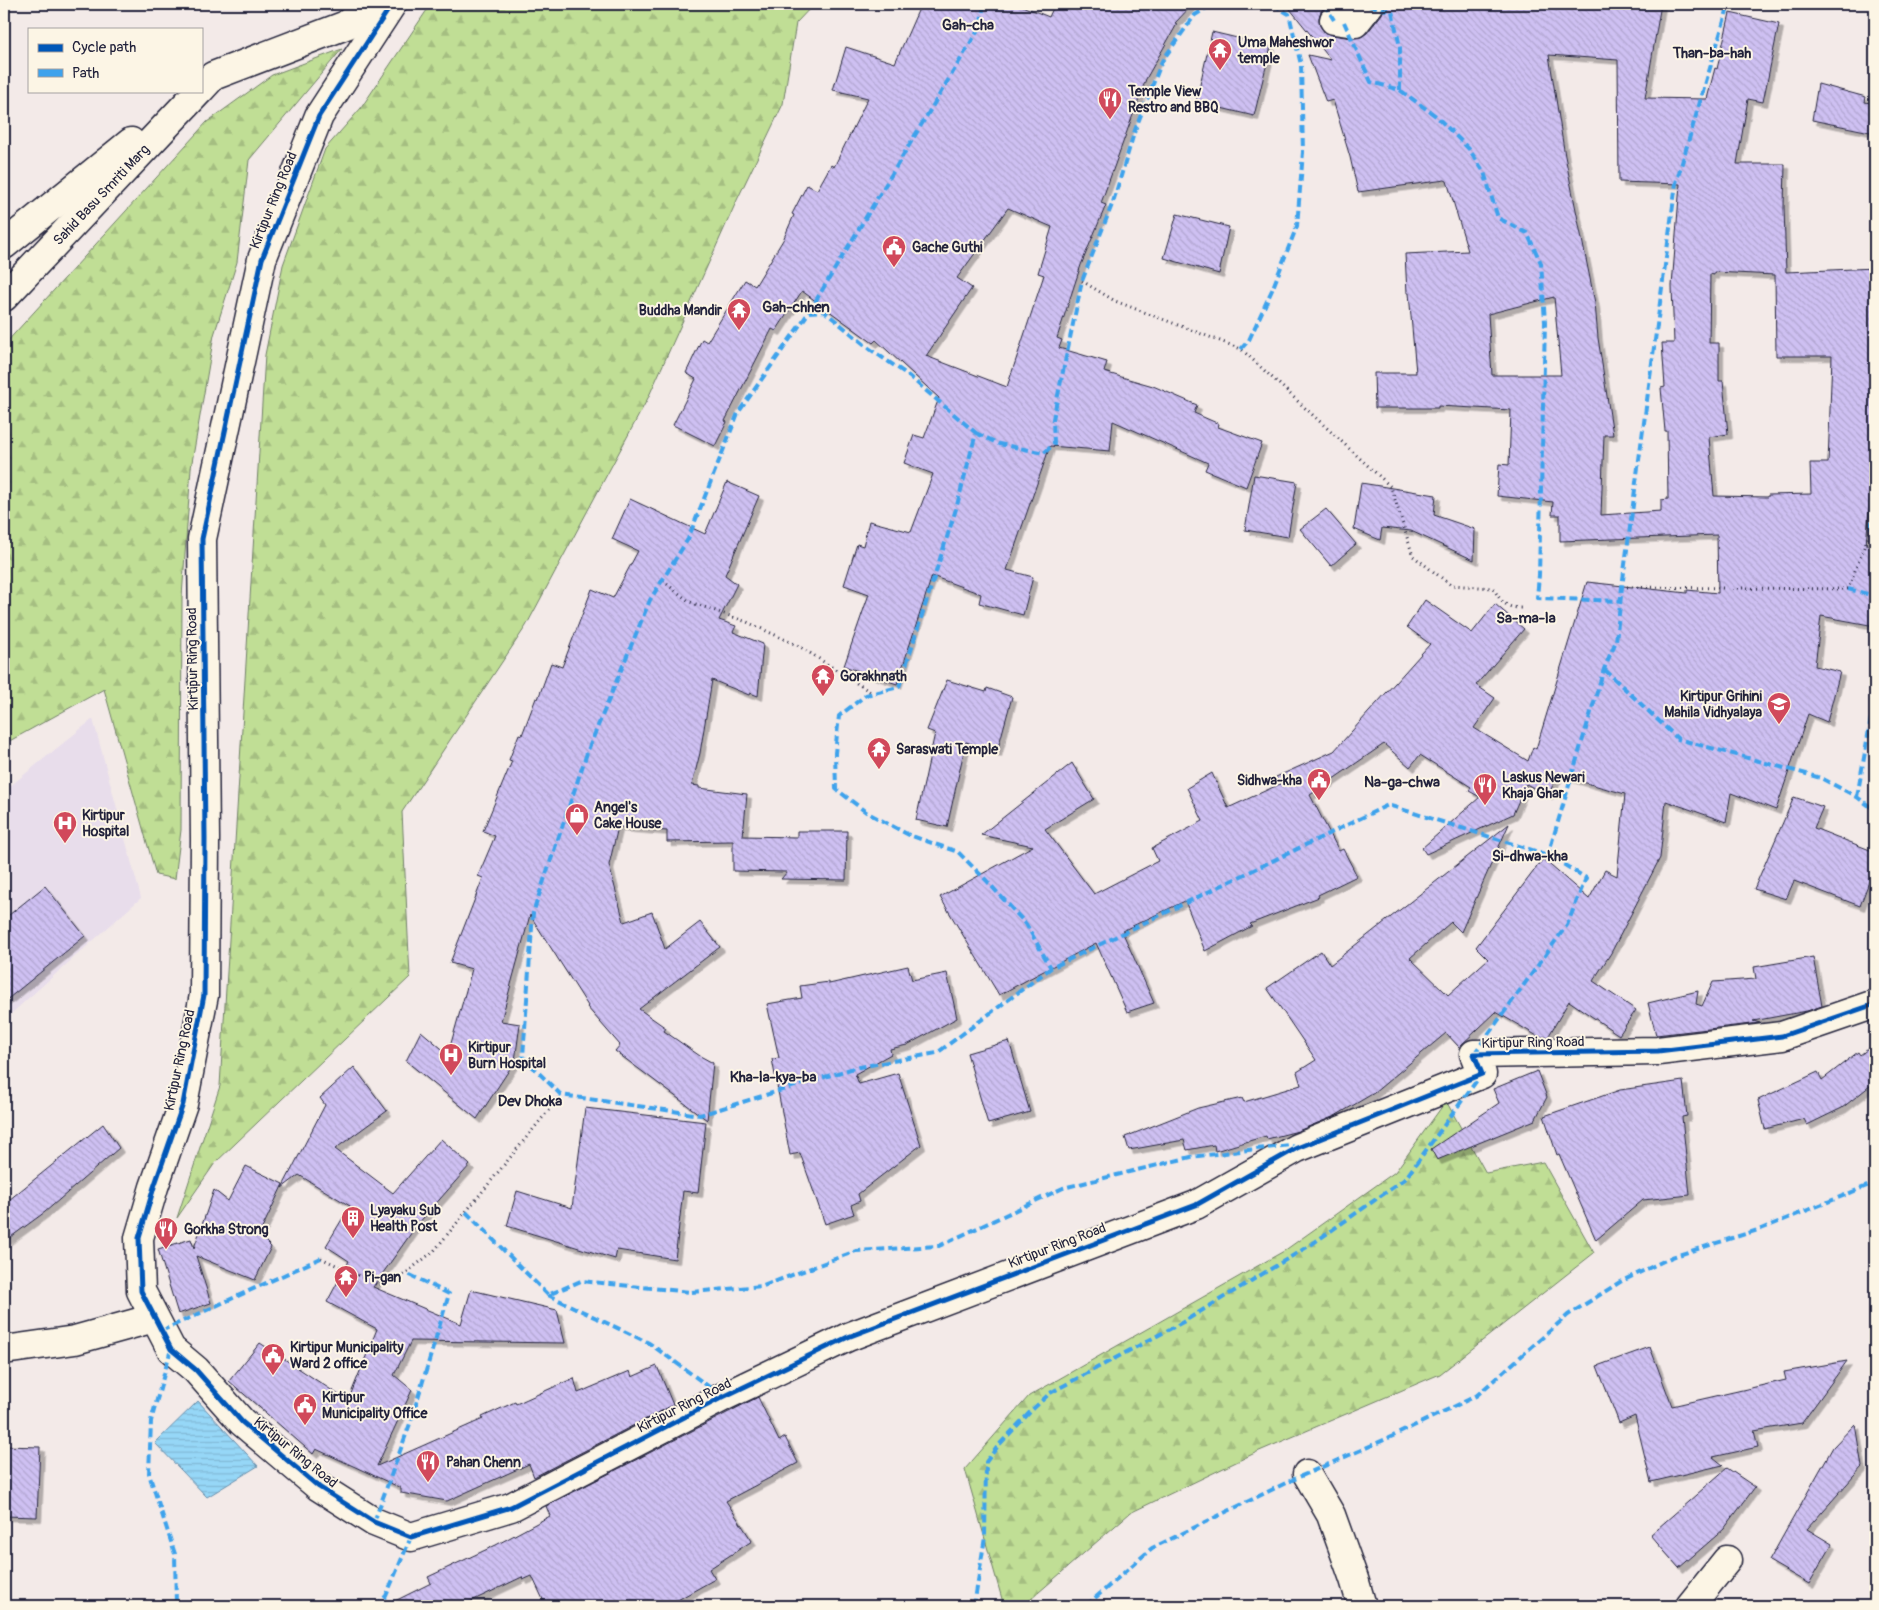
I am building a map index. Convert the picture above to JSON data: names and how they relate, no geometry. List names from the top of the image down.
{
  "streets": {
    "street": ["Sahid Basu Smriti Marg", "Kirtipur Ring Road"]
  },
  "districts": [
    "Gah-cha",
    "Than-ba-hah",
    "Gah-chhen",
    "Sa-ma-la",
    "Na-ga-chwa",
    "Si-dhwa-kha",
    "Kha-la-kya-ba",
    "Dev Dhoka"
  ],
  "places": {
    "temple": [
      "Uma Maheshwor temple",
      "Buddha Mandir",
      "Gorakhnath",
      "Saraswati Temple",
      "Pi-gan"
    ],
    "restaurant": [
      "Temple View Restro and BBQ",
      "Laskus Newari Khaja Ghar",
      "Gorkha Strong",
      "Pahan Chenn"
    ],
    "public building": [
      "Gache Guthi",
      "Sidhwa-kha",
      "Kirtipur Municipality Ward 2 office",
      "Kirtipur Municipality Office"
    ],
    "school or university": ["Kirtipur Grihini Mahila Vidhyalaya"],
    "shop": ["Angel's Cake House"],
    "hospital": ["Kirtipur Hospital", "Kirtipur Burn Hospital"],
    "building": ["Lyayaku Sub Health Post"]
  },
  "legend": ["Cycle path", "Path"]
}
